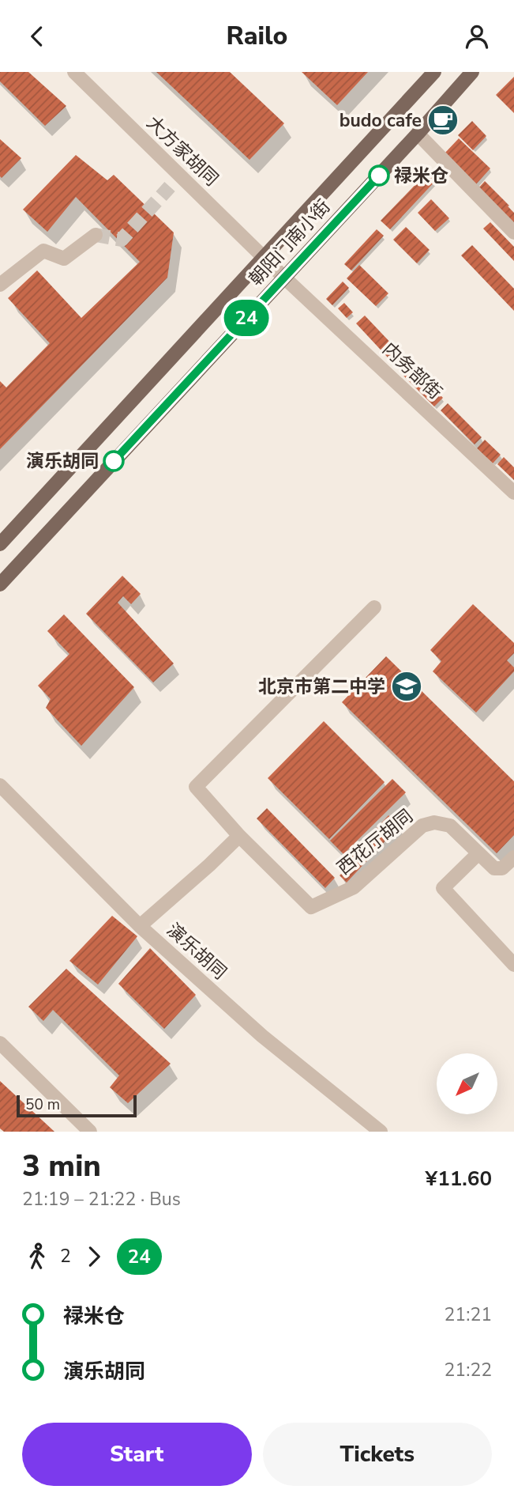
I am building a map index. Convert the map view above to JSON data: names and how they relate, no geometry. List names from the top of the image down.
{
  "streets": {
    "main road": ["朝阳门南小街"],
    "street": [
      "大方家胡同",
      "内务部街",
      "西花厅胡同",
      "演乐胡同"
    ]
  },
  "crossings": [
    ["大方家胡同", "朝阳门南小街"],
    ["大方家胡同", "内务部街"],
    ["朝阳门南小街", "内务部街"]
  ],
  "places": {
    "cafe": ["budo cafe"],
    "other": ["禄米仓", "演乐胡同"],
    "school or university": ["北京市第二中学"]
  },
  "lines": ["bus line 24"],
  "scale_bar": "50 m",
  "north": "bottom left",
  "page": {
    "header": "Railo",
    "on_map": "24",
    "scale": "50 m",
    "heading": ["3 min", "21:19 – 21:22 · Bus", "¥11.60"],
    "legs": ["2", "24"],
    "list": [
      {
        "name": "禄米仓",
        "value": "21:21"
      },
      {
        "name": "演乐胡同",
        "value": "21:22"
      }
    ],
    "buttons": ["Start", "Tickets"]
  }
}
